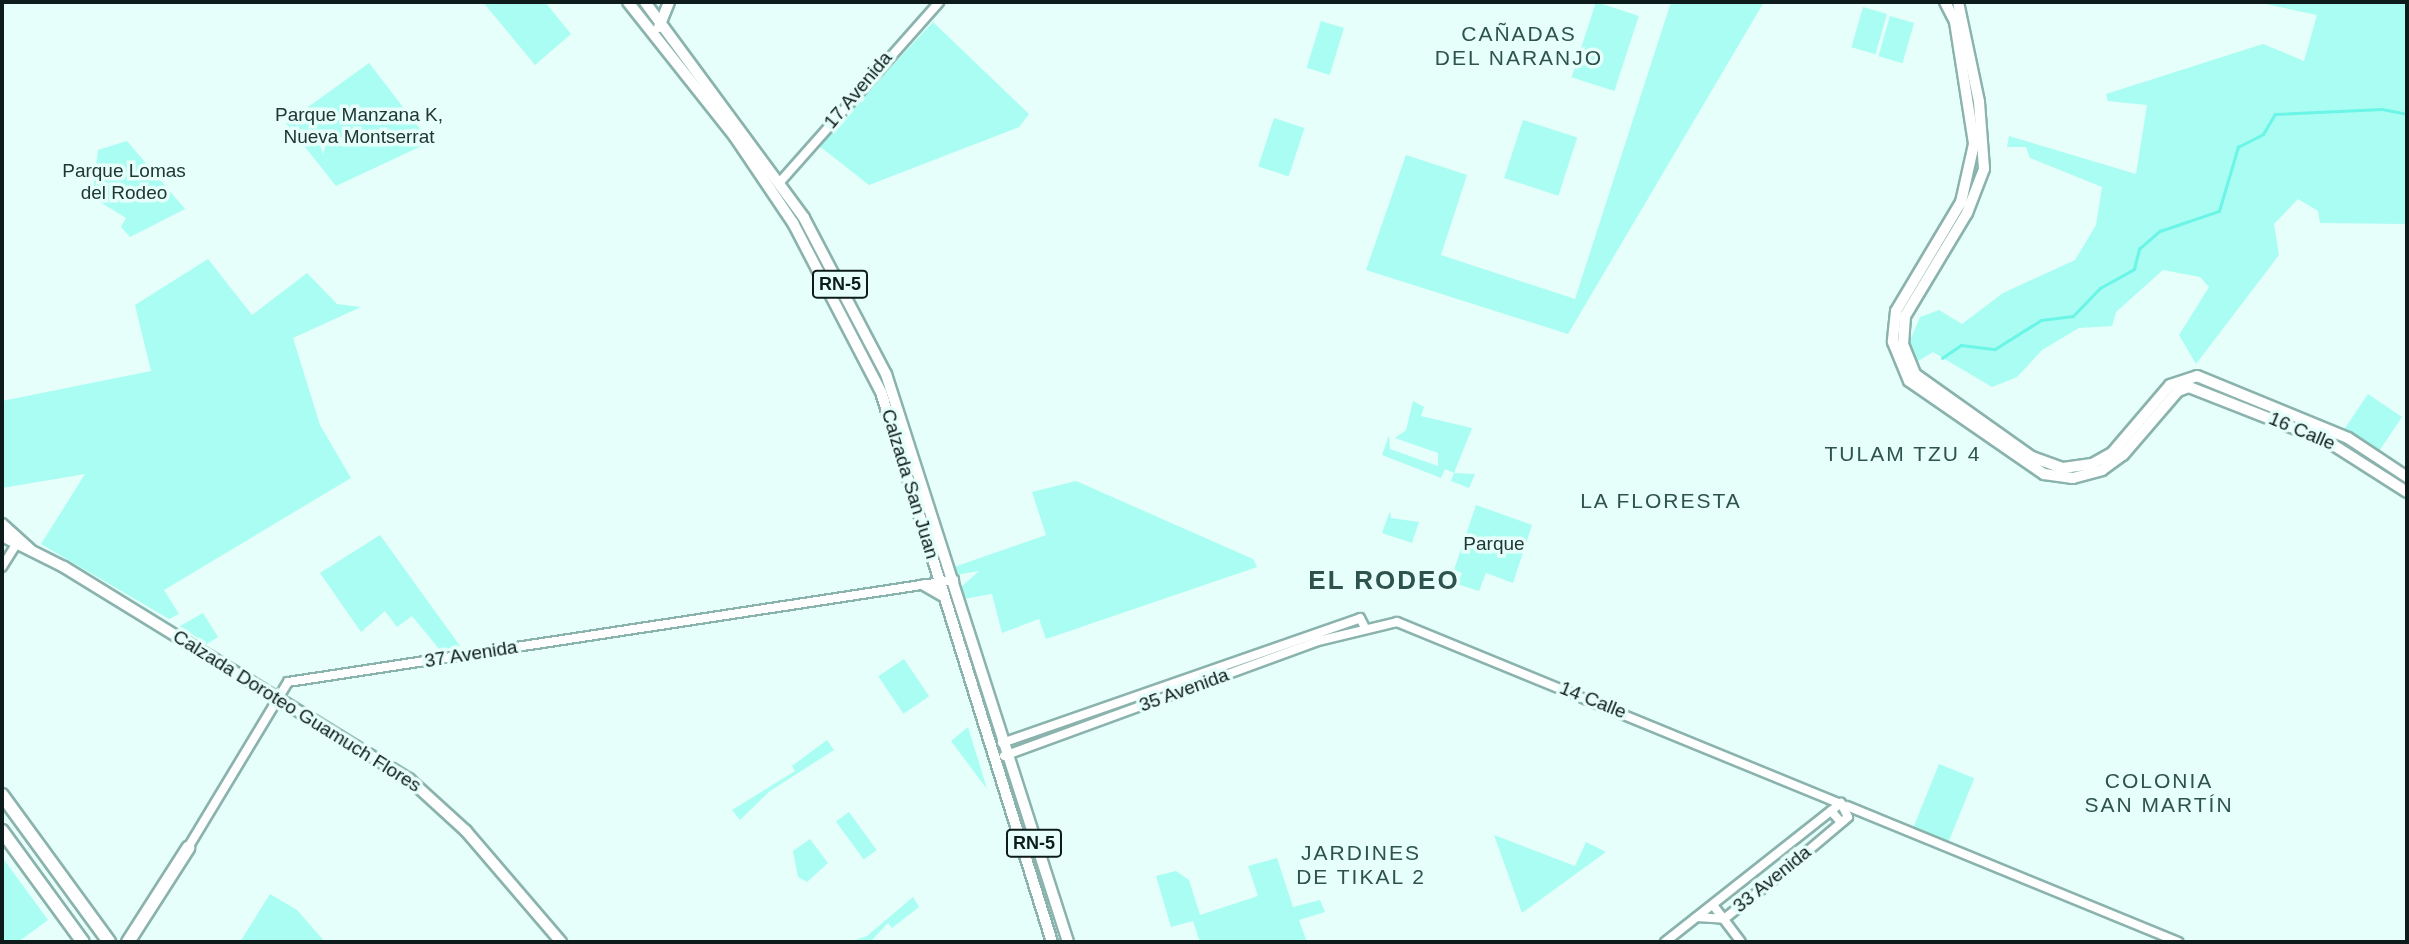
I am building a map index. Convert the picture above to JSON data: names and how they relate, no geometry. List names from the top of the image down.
{
  "streets": {
    "main road": [
      "RN-5",
      "16 Calle",
      "Calzada San Juan",
      "Calzada Doroteo Guamuch Flores"
    ],
    "street": [
      "17 Avenida",
      "37 Avenida",
      "35 Avenida",
      "14 Calle",
      "33 Avenida"
    ]
  },
  "crossings": [
    ["17 Avenida", "Calzada San Juan"],
    ["Calzada San Juan", "37 Avenida"],
    ["Calzada San Juan", "35 Avenida"],
    ["37 Avenida", "Calzada Doroteo Guamuch Flores"],
    ["35 Avenida", "14 Calle"],
    ["14 Calle", "33 Avenida"]
  ],
  "districts": [
    "CAÑADAS DEL NARANJO",
    "TULAM TZU 4",
    "LA FLORESTA",
    "EL RODEO",
    "COLONIA SAN MARTÍN",
    "JARDINES DE TIKAL 2"
  ],
  "parks": ["Parque Manzana K, Nueva Montserrat", "Parque Lomas del Rodeo", "Parque"]
}
